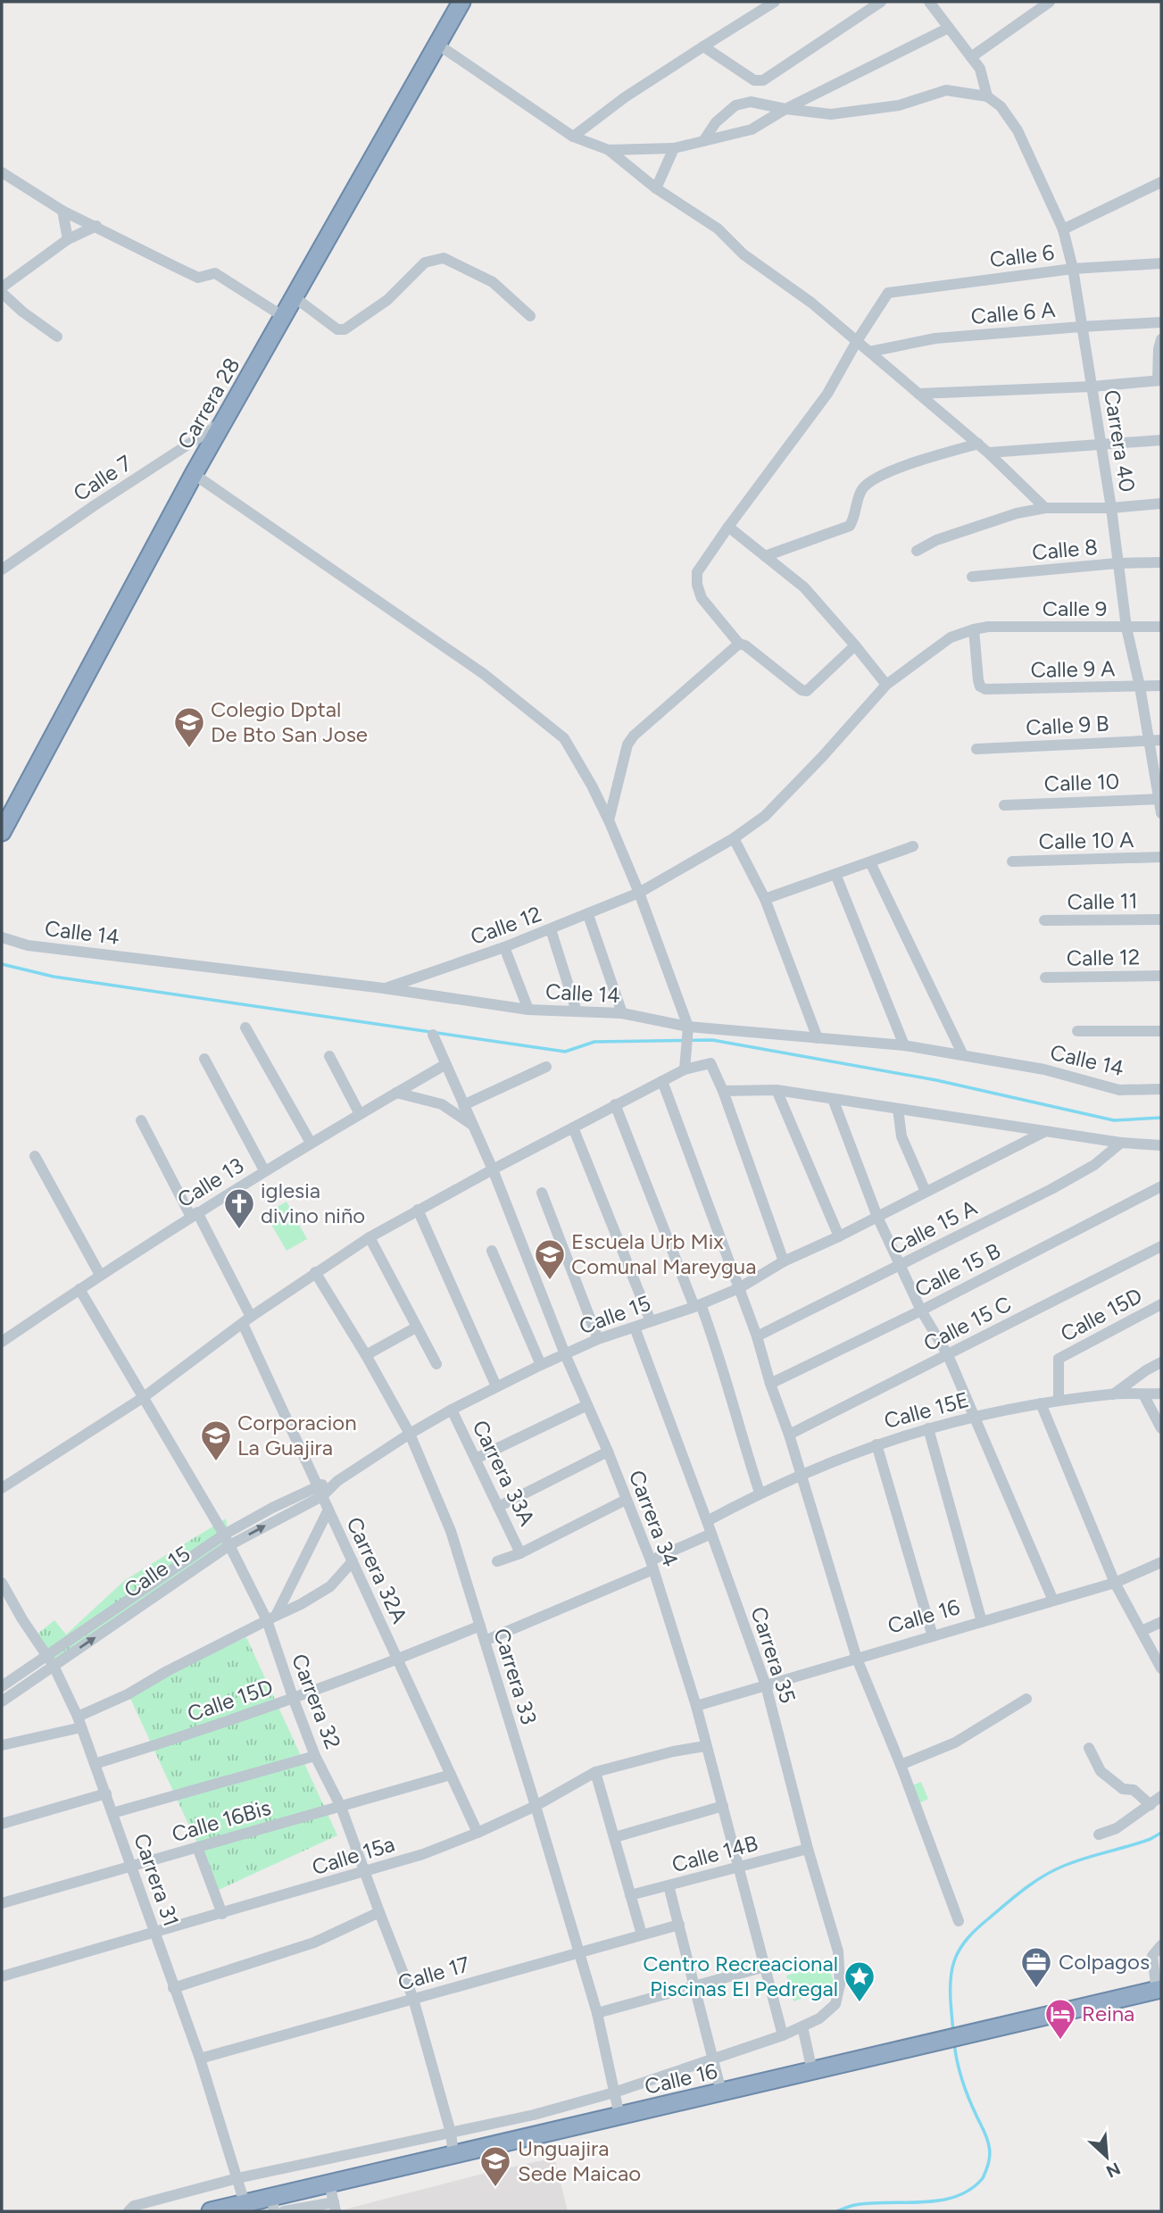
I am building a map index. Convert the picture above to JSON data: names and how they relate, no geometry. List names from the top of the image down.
{
  "streets": {
    "highway": ["Carrera 28", "Calle 16"],
    "street": [
      "Calle 6",
      "Calle 6 A",
      "Carrera 40",
      "Calle 7",
      "Calle 8",
      "Calle 9",
      "Calle 9 A",
      "Calle 9 B",
      "Calle 10",
      "Calle 10 A",
      "Calle 11",
      "Calle 12",
      "Calle 14",
      "Calle 13",
      "Calle 15 A",
      "Calle 15 B",
      "Calle 15",
      "Calle 15D",
      "Calle 15 C",
      "Calle 15E",
      "Carrera 33A",
      "Carrera 34",
      "Carrera 32A",
      "Carrera 35",
      "Carrera 33",
      "Carrera 32",
      "Calle 16Bis",
      "Calle 14B",
      "Calle 15a",
      "Carrera 31",
      "Calle 17"
    ]
  },
  "crossings": [
    ["Calle 6", "Carrera 40"],
    ["Calle 6 A", "Carrera 40"],
    ["Carrera 28", "Calle 7"],
    ["Carrera 40", "Calle 8"],
    ["Carrera 40", "Calle 9"],
    ["Carrera 40", "Calle 9 A"],
    ["Carrera 40", "Calle 9 B"],
    ["Carrera 40", "Calle 10"],
    ["Calle 9", "Calle 9 A"],
    ["Calle 9", "Calle 12"],
    ["Calle 12", "Calle 14"],
    ["Calle 13", "Carrera 34"],
    ["Calle 13", "Carrera 32A"],
    ["Calle 13", "Carrera 32"],
    ["Calle 15", "Carrera 33A"],
    ["Calle 15", "Carrera 34"],
    ["Calle 15", "Carrera 32A"],
    ["Calle 15", "Carrera 35"],
    ["Calle 15", "Carrera 33"],
    ["Calle 15", "Carrera 32"],
    ["Calle 15", "Carrera 31"],
    ["Calle 15D", "Calle 15E"],
    ["Calle 15D", "Carrera 32A"],
    ["Calle 15D", "Carrera 33"],
    ["Calle 15D", "Carrera 32"],
    ["Calle 15D", "Carrera 31"],
    ["Calle 15E", "Carrera 35"],
    ["Carrera 34", "Calle 16"],
    ["Carrera 34", "Calle 14B"],
    ["Carrera 34", "Calle 15a"],
    ["Carrera 32A", "Calle 16Bis"],
    ["Carrera 32A", "Calle 15a"],
    ["Calle 16", "Carrera 35"],
    ["Calle 16", "Carrera 33"],
    ["Calle 16", "Carrera 32"],
    ["Calle 16", "Carrera 31"],
    ["Carrera 35", "Calle 14B"],
    ["Carrera 33", "Calle 15a"],
    ["Carrera 33", "Calle 17"],
    ["Carrera 32", "Calle 16Bis"],
    ["Carrera 32", "Calle 15a"],
    ["Carrera 32", "Calle 17"],
    ["Calle 16Bis", "Carrera 31"],
    ["Calle 15a", "Carrera 31"],
    ["Carrera 31", "Calle 17"]
  ],
  "places": {
    "school or university": [
      "Colegio Dptal De Bto San Jose",
      "Escuela Urb Mix Comunal Mareygua",
      "Corporacion La Guajira",
      "Unguajira Sede Maicao"
    ],
    "church": ["iglesia divino niño"],
    "office": ["Colpagos"],
    "place": ["Centro Recreacional Piscinas El Pedregal"],
    "hotel": ["Reina"]
  },
  "north": "bottom right"
}
